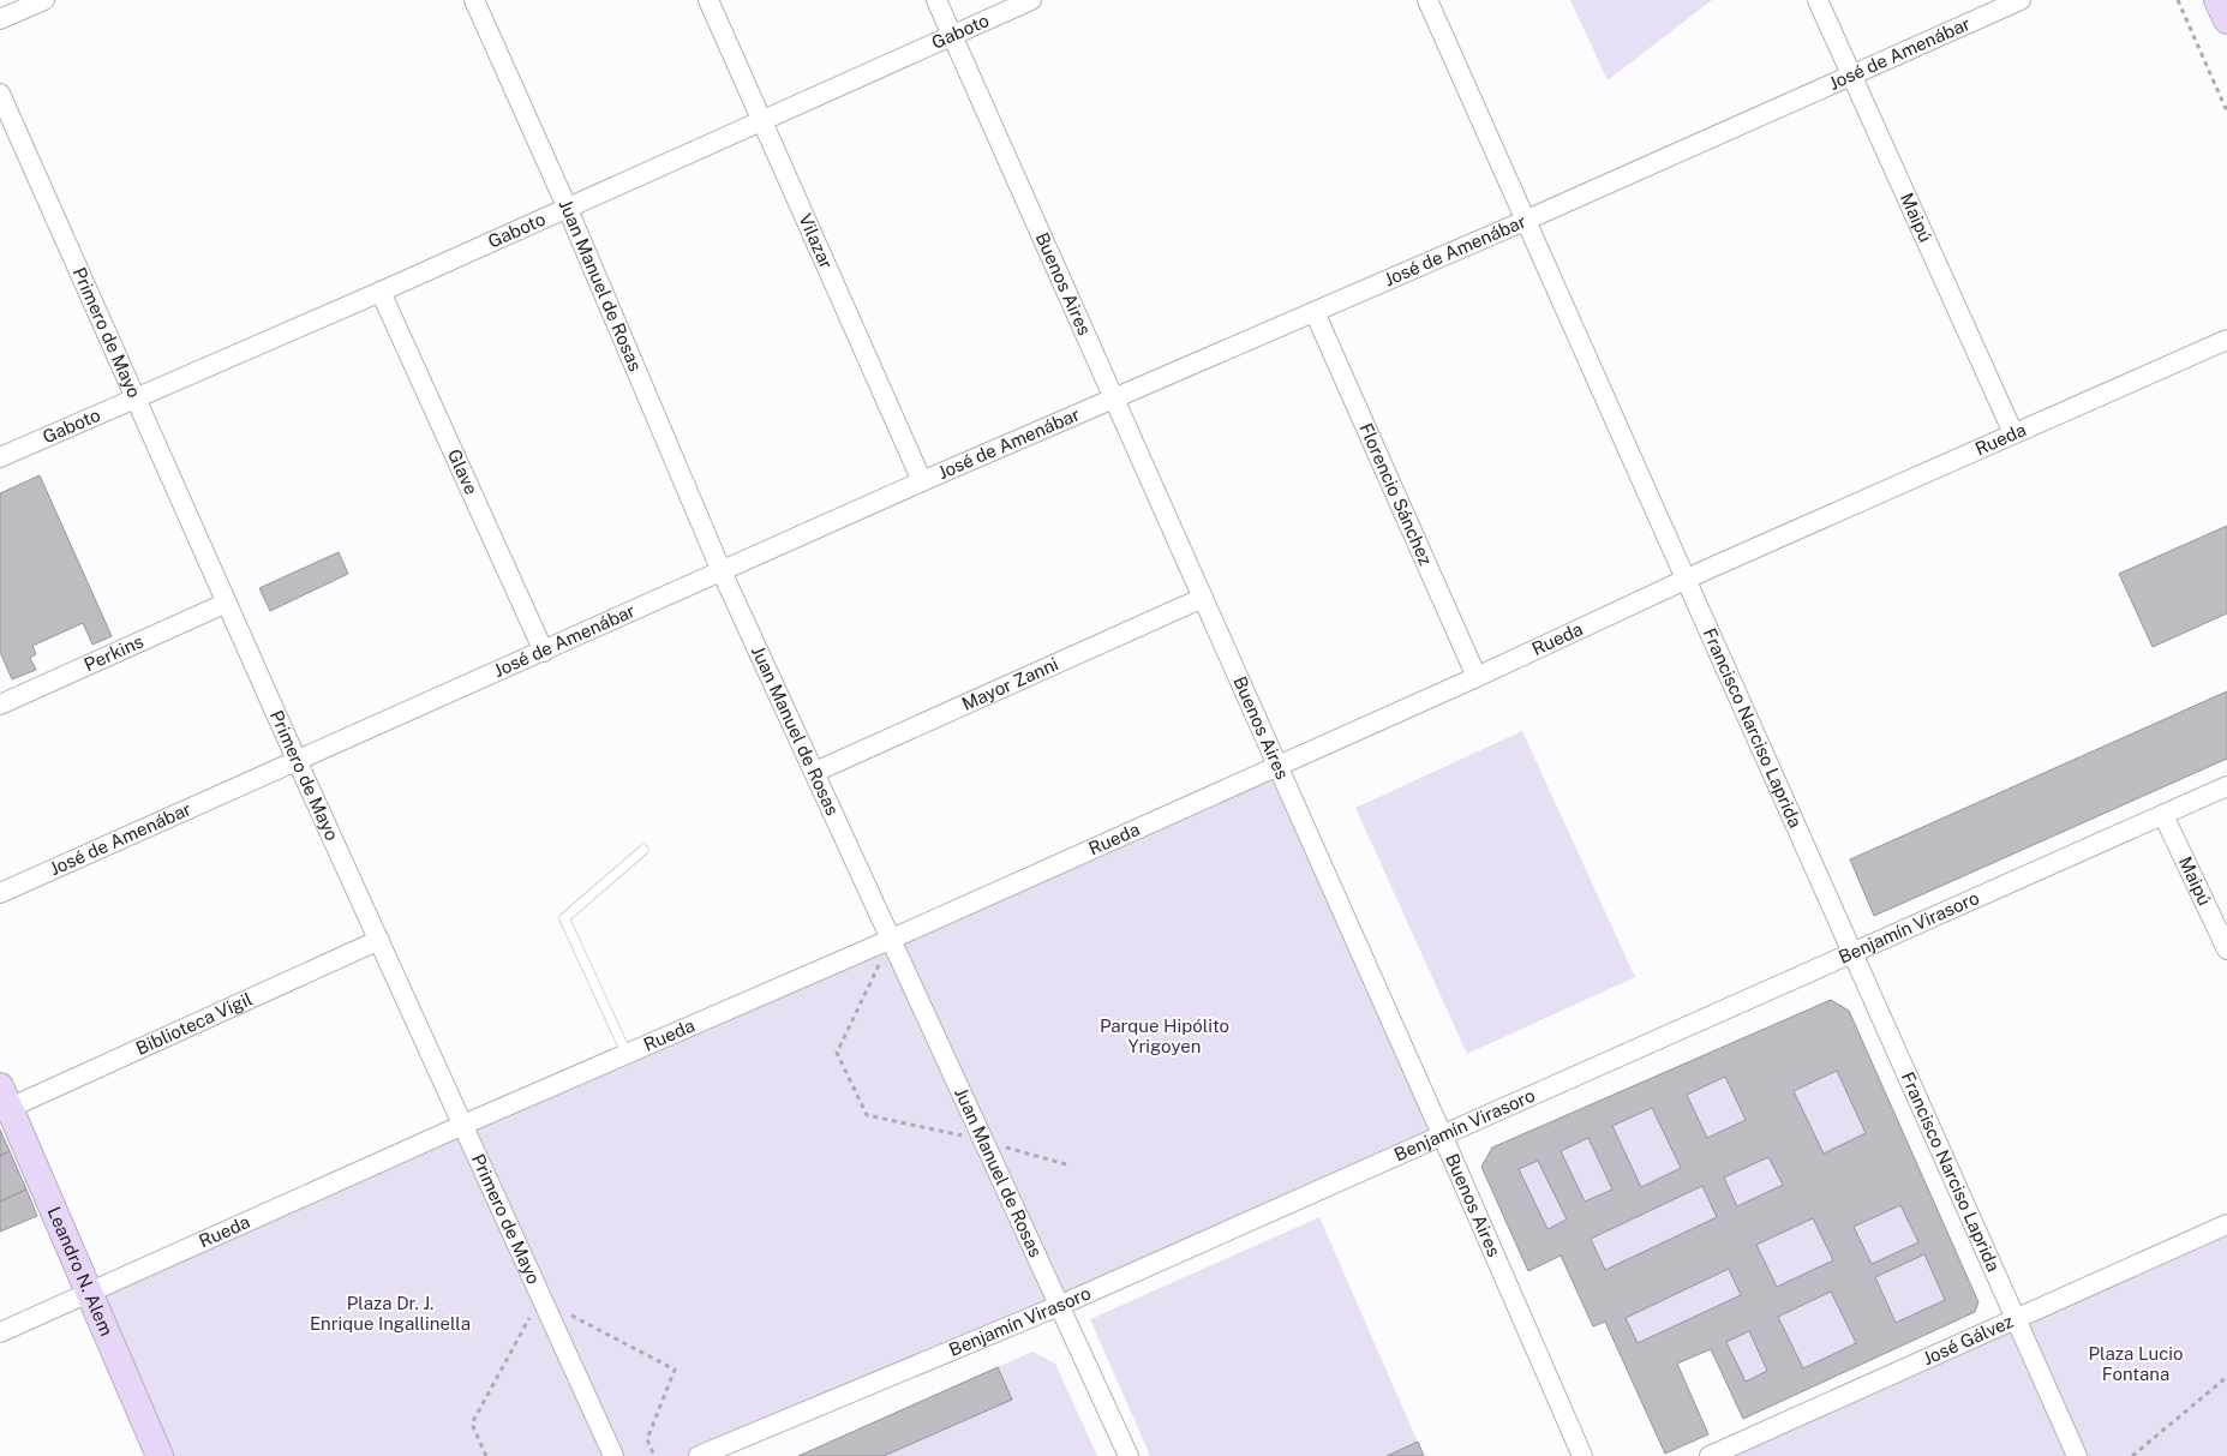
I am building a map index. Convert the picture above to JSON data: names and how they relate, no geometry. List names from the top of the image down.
{
  "streets": {
    "main road": ["Leandro N. Alem"],
    "street": [
      "Gaboto",
      "José de Amenábar",
      "Maipú",
      "Vilazar",
      "Buenos Aires",
      "Juan Manuel de Rosas",
      "Primero de Mayo",
      "Rueda",
      "Glave",
      "Florencio Sánchez",
      "Perkins",
      "Mayor Zanni",
      "Francisco Narciso Laprida",
      "Benjamín Virasoro",
      "Biblioteca Vigil",
      "José Gálvez"
    ]
  },
  "crossings": [
    ["Gaboto", "Vilazar"],
    ["Gaboto", "Buenos Aires"],
    ["Gaboto", "Juan Manuel de Rosas"],
    ["Gaboto", "Primero de Mayo"],
    ["Gaboto", "Glave"],
    ["José de Amenábar", "Maipú"],
    ["José de Amenábar", "Vilazar"],
    ["José de Amenábar", "Buenos Aires"],
    ["José de Amenábar", "Juan Manuel de Rosas"],
    ["José de Amenábar", "Primero de Mayo"],
    ["José de Amenábar", "Glave"],
    ["José de Amenábar", "Florencio Sánchez"],
    ["José de Amenábar", "Francisco Narciso Laprida"],
    ["Maipú", "Rueda"],
    ["Maipú", "Benjamín Virasoro"],
    ["Buenos Aires", "Rueda"],
    ["Buenos Aires", "Mayor Zanni"],
    ["Buenos Aires", "Benjamín Virasoro"],
    ["Juan Manuel de Rosas", "Rueda"],
    ["Juan Manuel de Rosas", "Mayor Zanni"],
    ["Juan Manuel de Rosas", "Benjamín Virasoro"],
    ["Primero de Mayo", "Rueda"],
    ["Primero de Mayo", "Perkins"],
    ["Primero de Mayo", "Biblioteca Vigil"],
    ["Rueda", "Florencio Sánchez"],
    ["Rueda", "Francisco Narciso Laprida"],
    ["Rueda", "Leandro N. Alem"],
    ["Francisco Narciso Laprida", "Benjamín Virasoro"],
    ["Francisco Narciso Laprida", "José Gálvez"],
    ["Biblioteca Vigil", "Leandro N. Alem"]
  ],
  "parks": ["Parque Hipólito Yrigoyen", "Plaza Dr. J. Enrique Ingallinella", "Plaza Lucio Fontana"]
}
